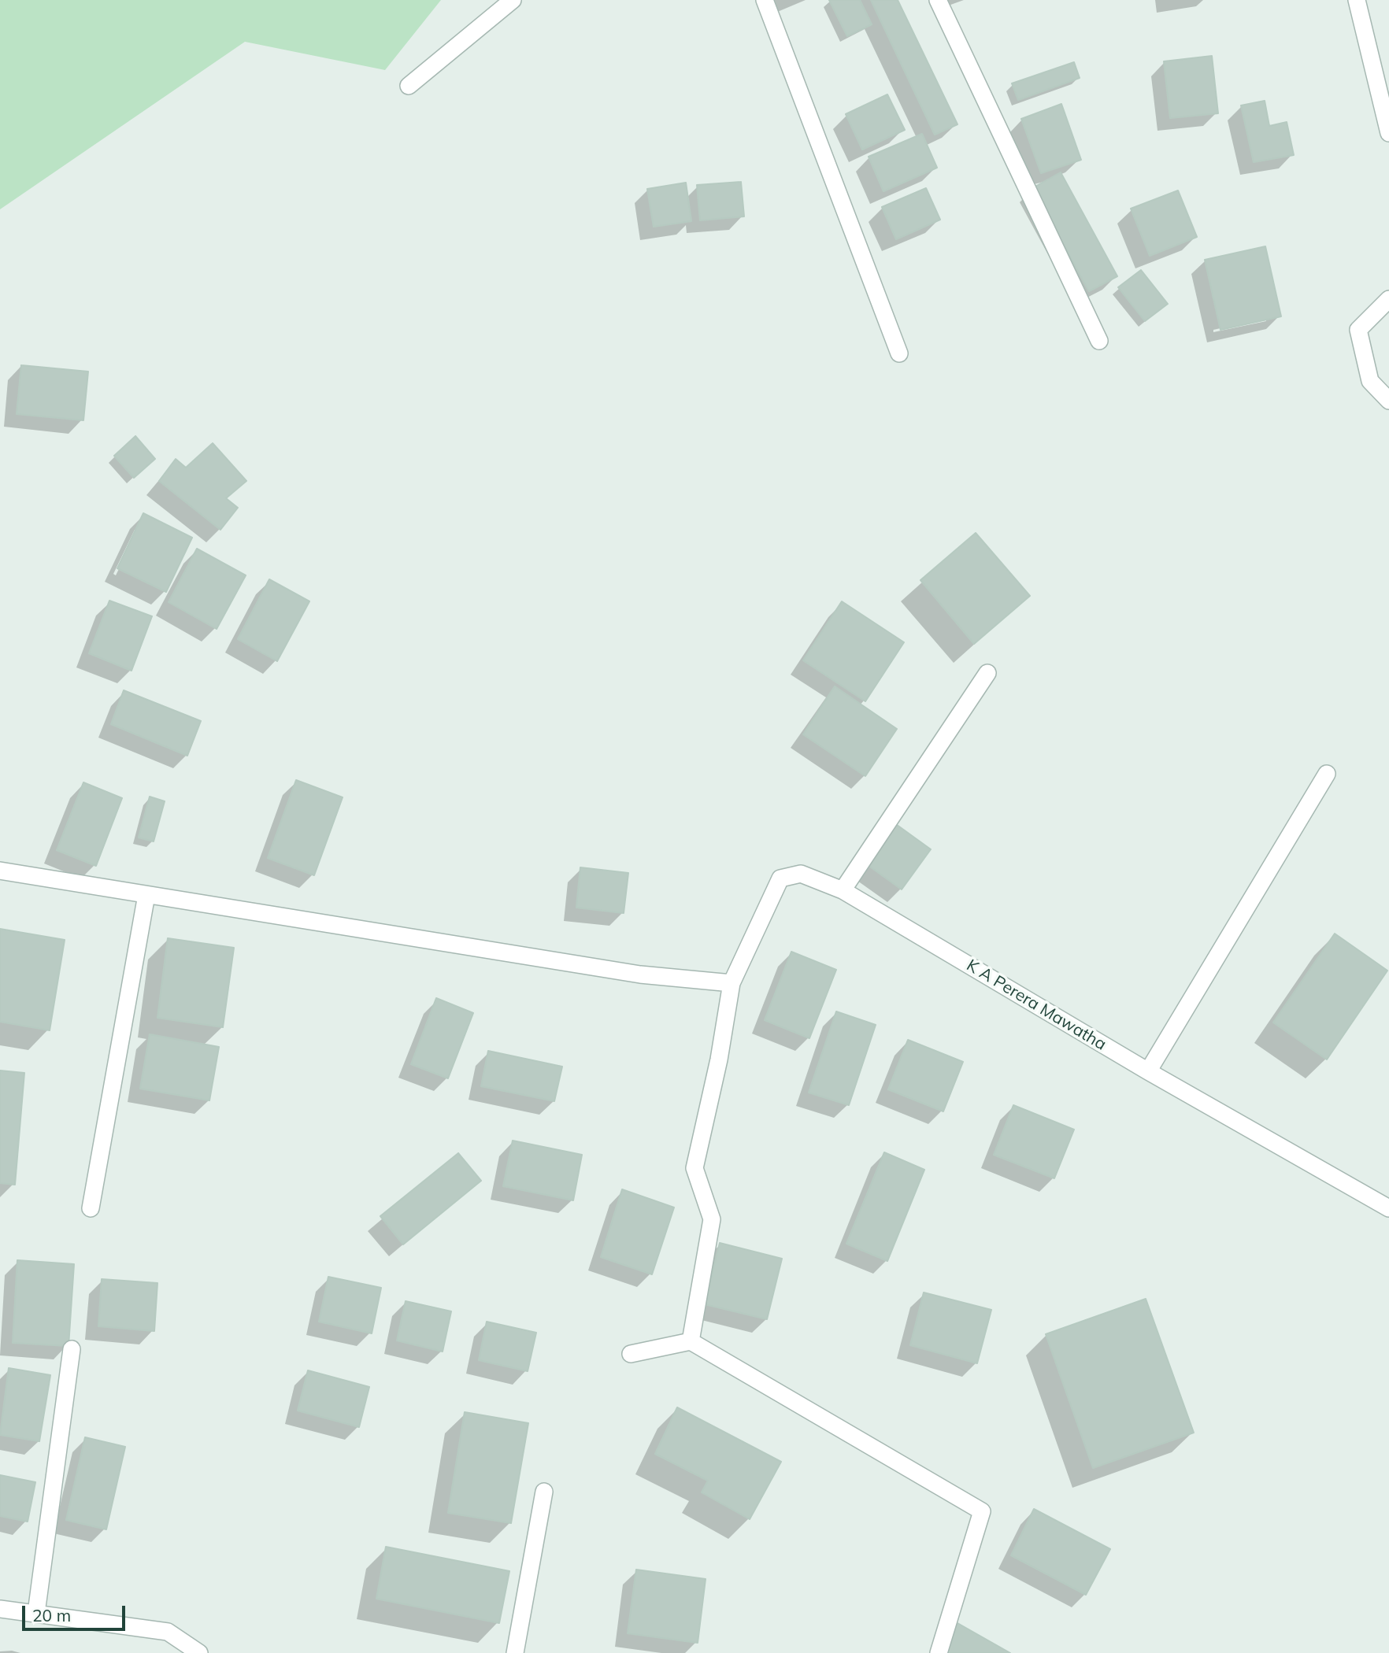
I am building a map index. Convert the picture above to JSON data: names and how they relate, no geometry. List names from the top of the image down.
{
  "streets": {
    "street": ["K A Perera Mawatha"]
  },
  "scale_bar": "20 m"
}
